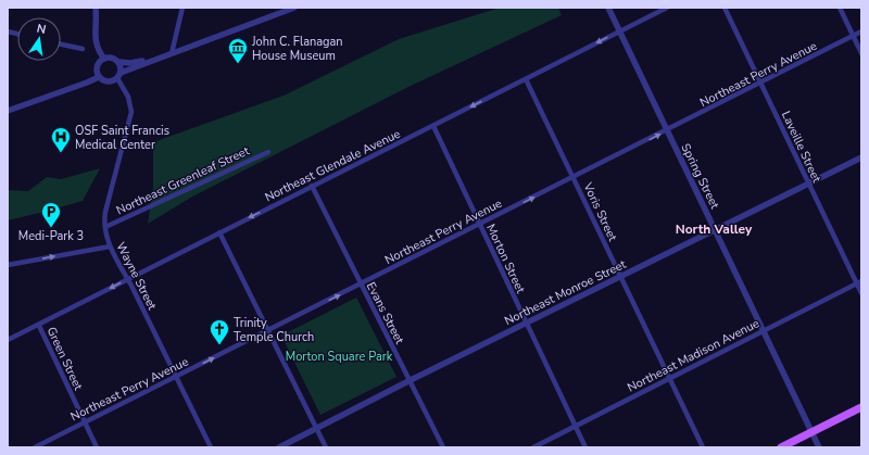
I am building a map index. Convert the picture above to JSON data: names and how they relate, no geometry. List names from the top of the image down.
{
  "streets": {
    "street": [
      "Northeast Perry Avenue",
      "Laveille Street",
      "Northeast Glendale Avenue",
      "Spring Street",
      "Northeast Greenleaf Street",
      "Voris Street",
      "Morton Street",
      "Wayne Street",
      "Northeast Monroe Street",
      "Evans Street",
      "Northeast Madison Avenue",
      "Green Street"
    ]
  },
  "crossings": [
    ["Northeast Perry Avenue", "Laveille Street"],
    ["Northeast Perry Avenue", "Spring Street"],
    ["Northeast Perry Avenue", "Voris Street"],
    ["Northeast Perry Avenue", "Morton Street"],
    ["Northeast Perry Avenue", "Wayne Street"],
    ["Northeast Perry Avenue", "Evans Street"],
    ["Northeast Perry Avenue", "Green Street"],
    ["Laveille Street", "Northeast Monroe Street"],
    ["Laveille Street", "Northeast Madison Avenue"],
    ["Northeast Glendale Avenue", "Spring Street"],
    ["Northeast Glendale Avenue", "Voris Street"],
    ["Northeast Glendale Avenue", "Morton Street"],
    ["Northeast Glendale Avenue", "Wayne Street"],
    ["Northeast Glendale Avenue", "Evans Street"],
    ["Northeast Glendale Avenue", "Green Street"],
    ["Spring Street", "Northeast Monroe Street"],
    ["Spring Street", "Northeast Madison Avenue"],
    ["Northeast Greenleaf Street", "Wayne Street"],
    ["Voris Street", "Northeast Monroe Street"],
    ["Voris Street", "Northeast Madison Avenue"],
    ["Morton Street", "Northeast Monroe Street"],
    ["Morton Street", "Northeast Madison Avenue"],
    ["Northeast Monroe Street", "Evans Street"]
  ],
  "one_way": ["Northeast Perry Avenue", "Northeast Glendale Avenue"],
  "districts": ["North Valley"],
  "parks": ["Morton Square Park"],
  "places": {
    "museum": ["John C. Flanagan House Museum"],
    "hospital": ["OSF Saint Francis Medical Center"],
    "parking": ["Medi-Park 3"],
    "church": ["Trinity Temple Church"]
  },
  "north": "top"
}
